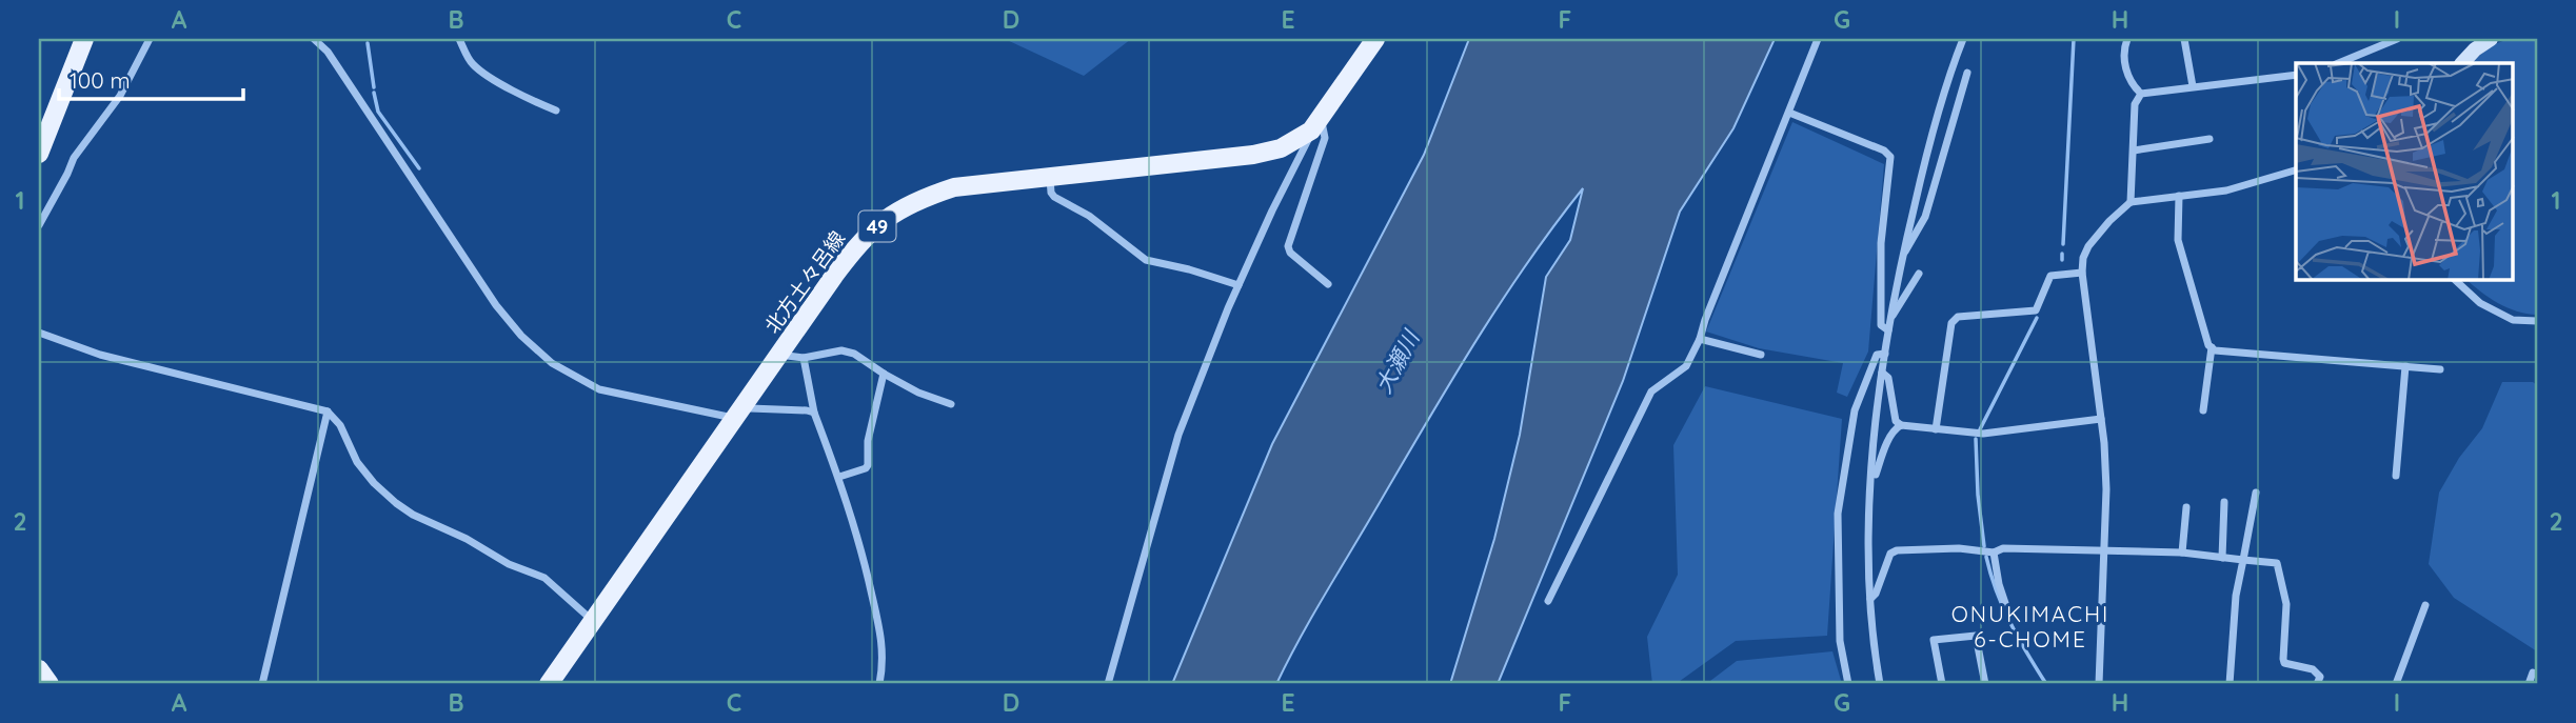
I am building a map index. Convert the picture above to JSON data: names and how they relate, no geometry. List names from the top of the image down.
{
  "streets": {
    "main road": ["49", "北方土々呂線"]
  },
  "districts": ["ONUKIMACHI 6-CHOME"],
  "water": ["大瀬川"],
  "scale_bar": "100 m",
  "grid": {
    "columns": [
      "A",
      "B",
      "C",
      "D",
      "E",
      "F",
      "G",
      "H",
      "I"
    ],
    "rows": ["1", "2"]
  }
}
